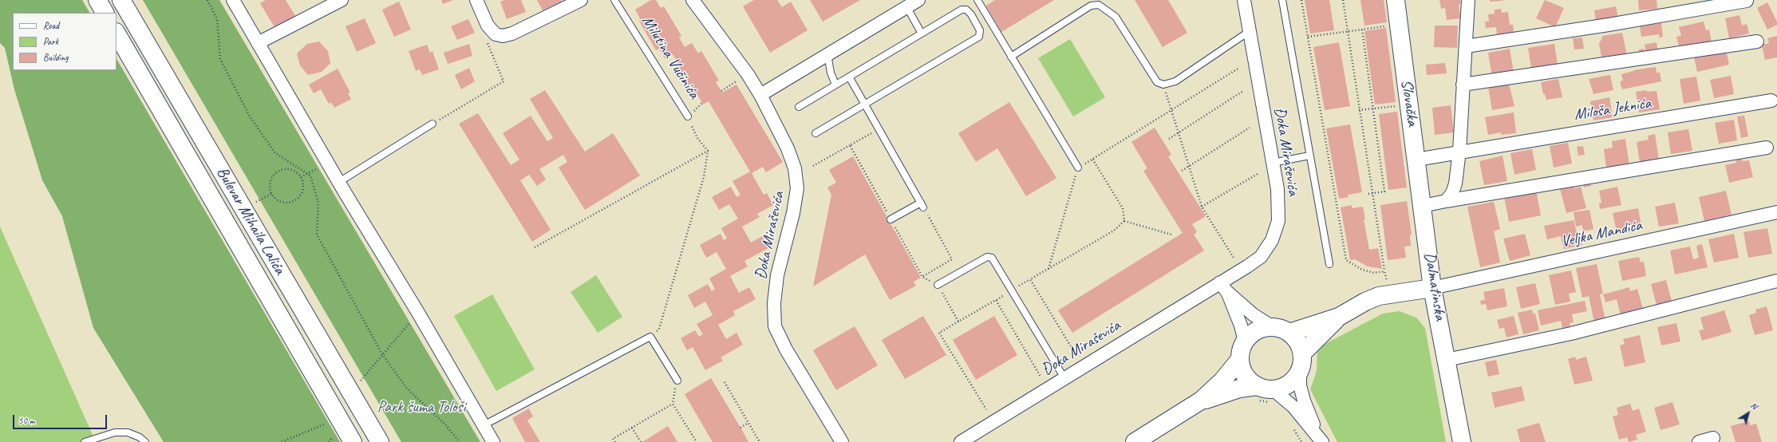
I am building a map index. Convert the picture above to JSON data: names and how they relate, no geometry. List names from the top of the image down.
{
  "streets": {
    "street": [
      "Slovačka",
      "Miloša Jeknića",
      "Đoka Miraševića",
      "Bulevar Mihaila Lalića",
      "Veljka Mandića",
      "Dalmatinska"
    ],
    "lane": ["Milutina Vučinića"]
  },
  "crossings": [
    ["Slovačka", "Dalmatinska"],
    ["Veljka Mandića", "Dalmatinska"]
  ],
  "parks": ["Park šuma Tološi"],
  "legend": ["Road", "Park", "Building"],
  "scale_bar": "50 m",
  "north": "top right"
}
